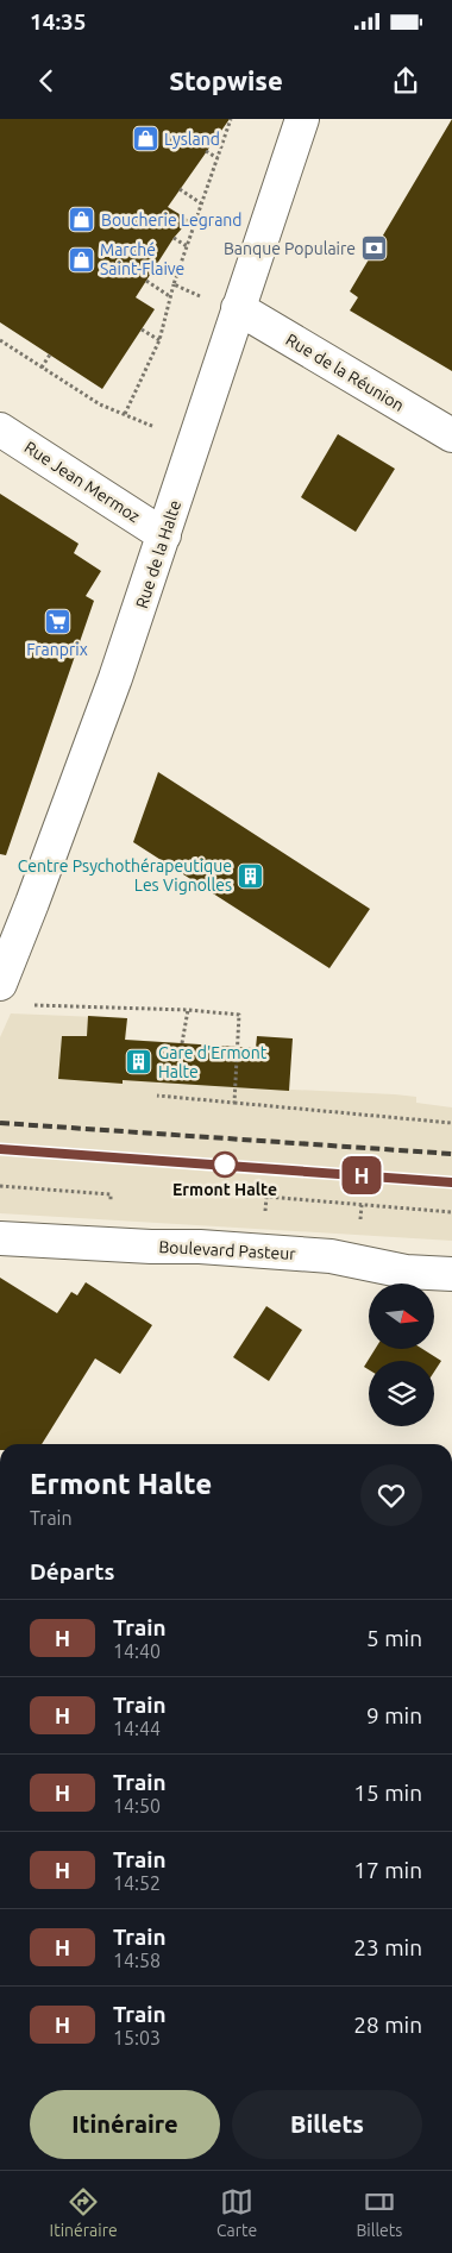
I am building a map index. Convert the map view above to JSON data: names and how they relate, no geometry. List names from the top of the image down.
{
  "streets": {
    "street": [
      "Rue de la Réunion",
      "Rue Jean Mermoz",
      "Rue de la Halte",
      "Boulevard Pasteur"
    ]
  },
  "crossings": [
    ["Rue de la Réunion", "Rue de la Halte"],
    ["Rue Jean Mermoz", "Rue de la Halte"]
  ],
  "places": {
    "shop": ["Lysland", "Boucherie Legrand", "Marché Saint-Flaive"],
    "bank": ["Banque Populaire"],
    "supermarket": ["Franprix"],
    "building": ["Centre Psychothérapeutique Les Vignolles", "Gare d'Ermont Halte"],
    "other": ["Ermont Halte"]
  },
  "north": "right",
  "page": {
    "status": "14:35",
    "header": "Stopwise",
    "on_map": "H",
    "heading": [
      ["Ermont Halte", "Train"],
      "Départs"
    ],
    "list": [
      {
        "mark": "H",
        "name": "Train",
        "note": "14:40",
        "value": "5 min"
      },
      {
        "mark": "H",
        "name": "Train",
        "note": "14:44",
        "value": "9 min"
      },
      {
        "mark": "H",
        "name": "Train",
        "note": "14:50",
        "value": "15 min"
      },
      {
        "mark": "H",
        "name": "Train",
        "note": "14:52",
        "value": "17 min"
      },
      {
        "mark": "H",
        "name": "Train",
        "note": "14:58",
        "value": "23 min"
      },
      {
        "mark": "H",
        "name": "Train",
        "note": "15:03",
        "value": "28 min"
      }
    ],
    "buttons": ["Itinéraire", "Billets"],
    "tabs": ["Itinéraire", "Carte", "Billets"]
  }
}
